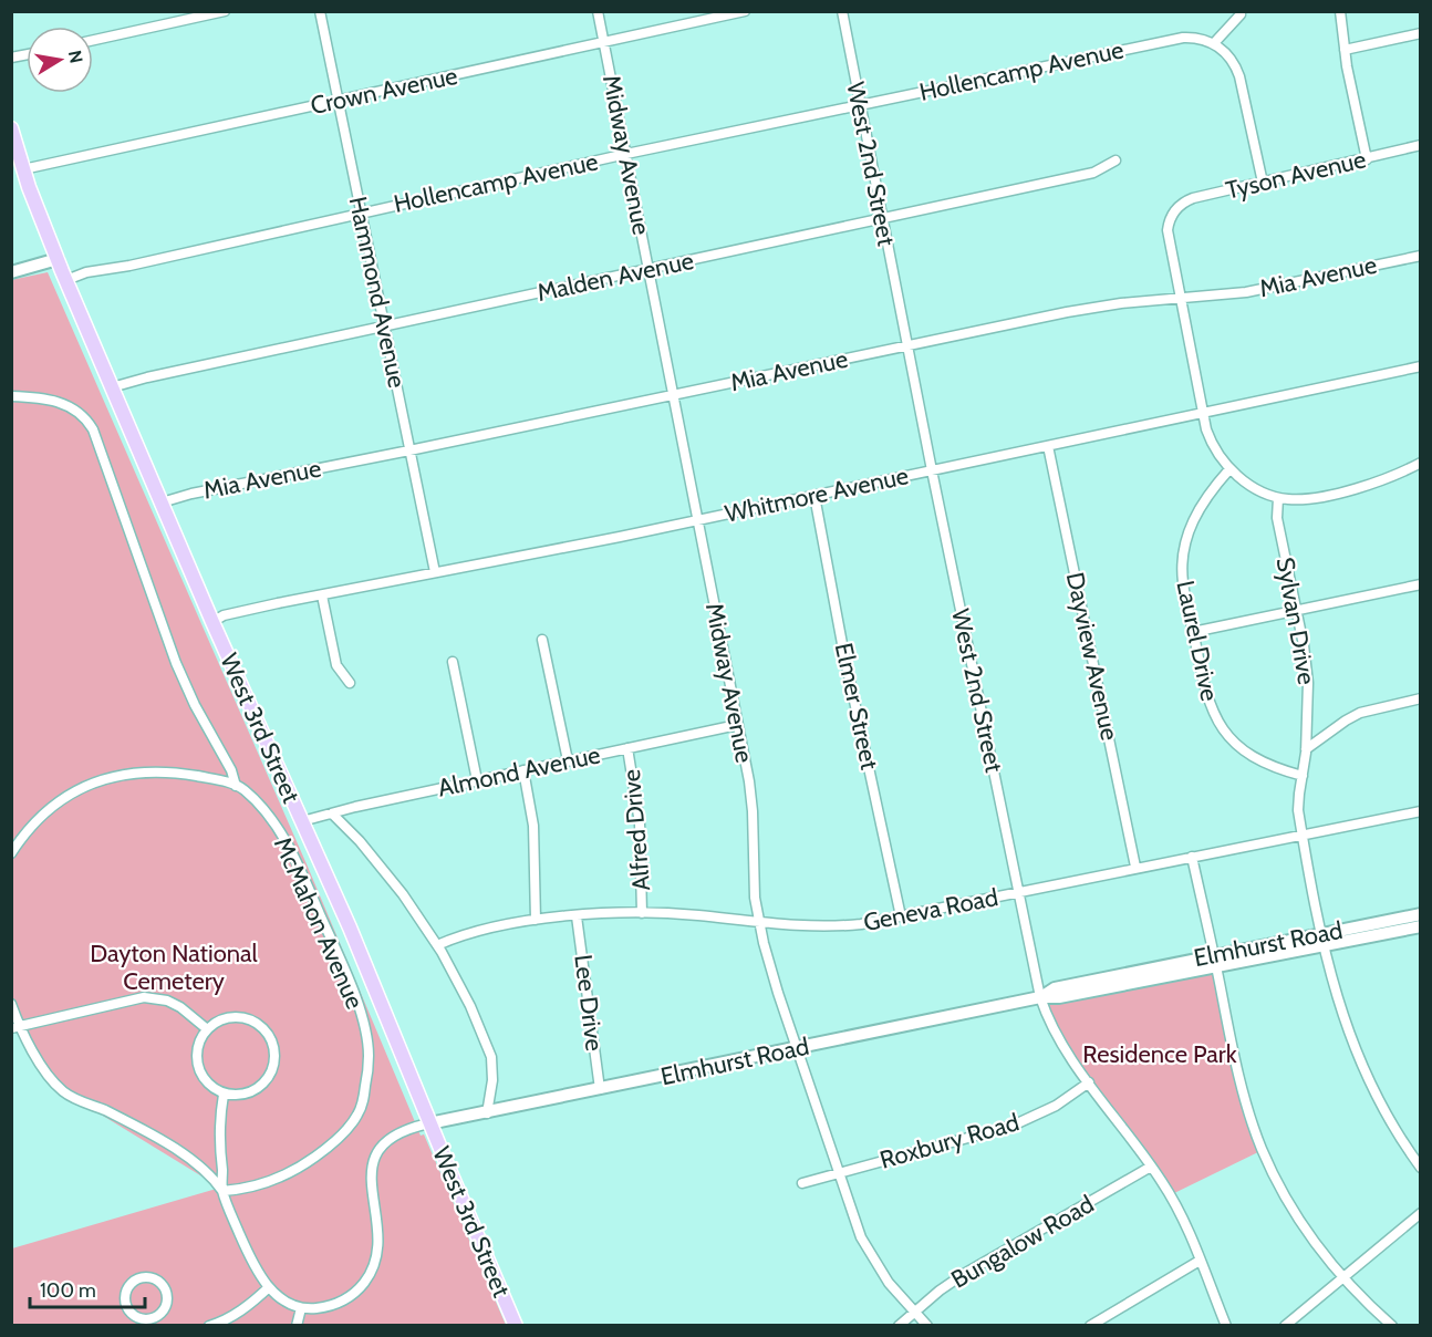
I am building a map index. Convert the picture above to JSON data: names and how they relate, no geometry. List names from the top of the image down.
{
  "streets": {
    "main road": ["West 3rd Street"],
    "street": [
      "Hollencamp Avenue",
      "Crown Avenue",
      "Midway Avenue",
      "West 2nd Street",
      "Tyson Avenue",
      "Malden Avenue",
      "Mia Avenue",
      "Hammond Avenue",
      "Whitmore Avenue",
      "Sylvan Drive",
      "Laurel Drive",
      "Dayview Avenue",
      "Elmer Street",
      "Almond Avenue",
      "Alfred Drive",
      "Geneva Road",
      "McMahon Avenue",
      "Elmhurst Road",
      "Lee Drive",
      "Roxbury Road",
      "Bungalow Road"
    ]
  },
  "crossings": [
    ["Hollencamp Avenue", "Midway Avenue"],
    ["Hollencamp Avenue", "West 2nd Street"],
    ["Hollencamp Avenue", "Hammond Avenue"],
    ["Hollencamp Avenue", "West 3rd Street"],
    ["Crown Avenue", "Midway Avenue"],
    ["Crown Avenue", "Hammond Avenue"],
    ["Crown Avenue", "West 3rd Street"],
    ["Midway Avenue", "Malden Avenue"],
    ["Midway Avenue", "Mia Avenue"],
    ["Midway Avenue", "Whitmore Avenue"],
    ["Midway Avenue", "Almond Avenue"],
    ["Midway Avenue", "Geneva Road"],
    ["Midway Avenue", "Elmhurst Road"],
    ["Midway Avenue", "Roxbury Road"],
    ["Midway Avenue", "Bungalow Road"],
    ["West 2nd Street", "Malden Avenue"],
    ["West 2nd Street", "Mia Avenue"],
    ["West 2nd Street", "Whitmore Avenue"],
    ["West 2nd Street", "Geneva Road"],
    ["West 2nd Street", "Elmhurst Road"],
    ["West 2nd Street", "Roxbury Road"],
    ["West 2nd Street", "Bungalow Road"],
    ["Tyson Avenue", "Mia Avenue"],
    ["Malden Avenue", "Hammond Avenue"],
    ["Malden Avenue", "West 3rd Street"],
    ["Mia Avenue", "Hammond Avenue"],
    ["Mia Avenue", "West 3rd Street"],
    ["Hammond Avenue", "Whitmore Avenue"],
    ["Whitmore Avenue", "Dayview Avenue"],
    ["Whitmore Avenue", "Elmer Street"],
    ["Whitmore Avenue", "West 3rd Street"],
    ["Sylvan Drive", "Laurel Drive"],
    ["Sylvan Drive", "Geneva Road"],
    ["Sylvan Drive", "Elmhurst Road"],
    ["Dayview Avenue", "Geneva Road"],
    ["Elmer Street", "Geneva Road"],
    ["West 3rd Street", "Almond Avenue"],
    ["West 3rd Street", "Elmhurst Road"],
    ["Almond Avenue", "Alfred Drive"],
    ["Alfred Drive", "Geneva Road"],
    ["Geneva Road", "Lee Drive"],
    ["Elmhurst Road", "Lee Drive"]
  ],
  "parks": ["Dayton National Cemetery", "Residence Park"],
  "scale_bar": "100 m",
  "north": "right"
}
